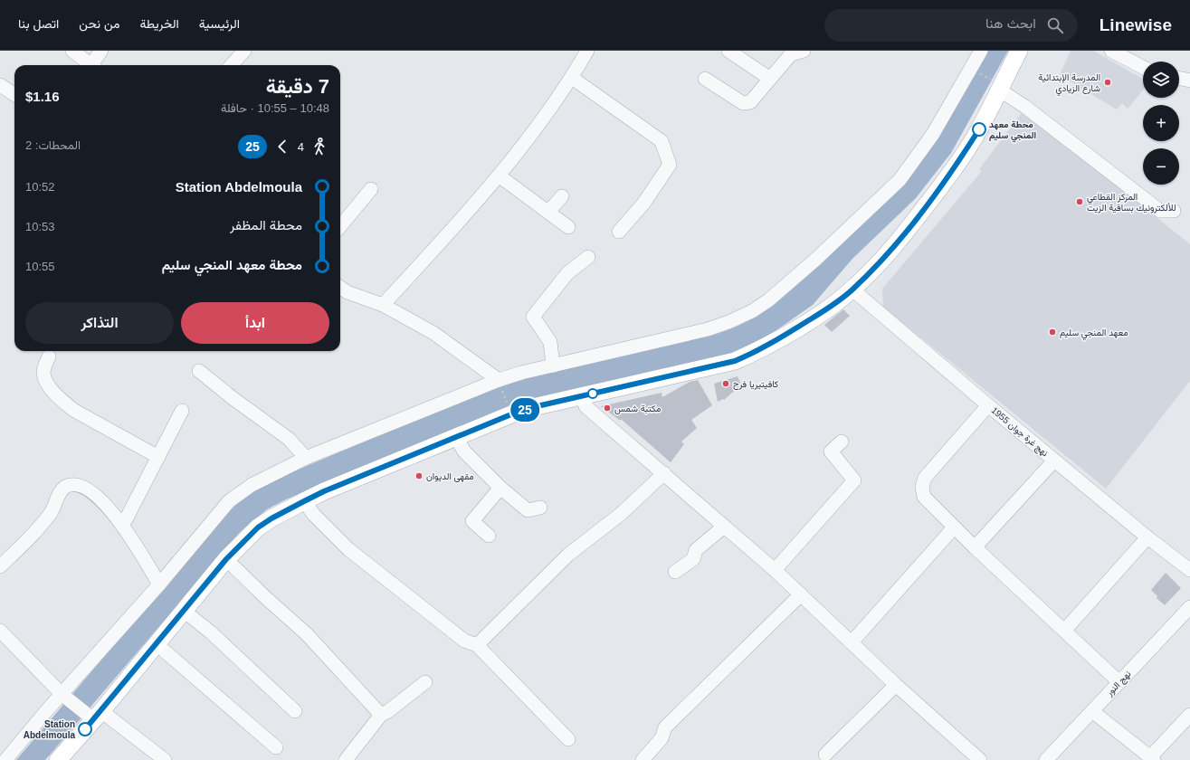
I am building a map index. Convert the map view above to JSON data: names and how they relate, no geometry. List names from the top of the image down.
{
  "streets": {
    "street": ["نهج غرة جوان 1955", "نهج النور"]
  },
  "places": [
    "المدرسة الإبتدائية شارع الزيادي",
    "محطة معهد المنجي سليم",
    "المركز القطاعي للألكترونيك بساقية الزيت",
    "معهد المنجي سليم",
    "كافيتيريا فرح",
    "مكتبة شمس",
    "مقهى الديوان",
    "Station Abdelmoula"
  ],
  "lines": ["bus line 25"],
  "page": {
    "header": "Linewise",
    "search": "ابحث هنا",
    "nav": [
      "الرئيسية",
      "الخريطة",
      "من نحن",
      "اتصل بنا"
    ],
    "on_map": "25",
    "map_buttons": ["+", "−"],
    "heading": ["7 دقيقة", "10:48 – 10:55 · حافلة", "$1.16"],
    "legs": ["4", "25", "المحطات: 2"],
    "list": [
      {
        "name": "Station Abdelmoula",
        "value": "10:52"
      },
      {
        "name": "محطة المظفر",
        "value": "10:53"
      },
      {
        "name": "محطة معهد المنجي سليم",
        "value": "10:55"
      }
    ],
    "buttons": ["ابدأ", "التذاكر"]
  }
}
